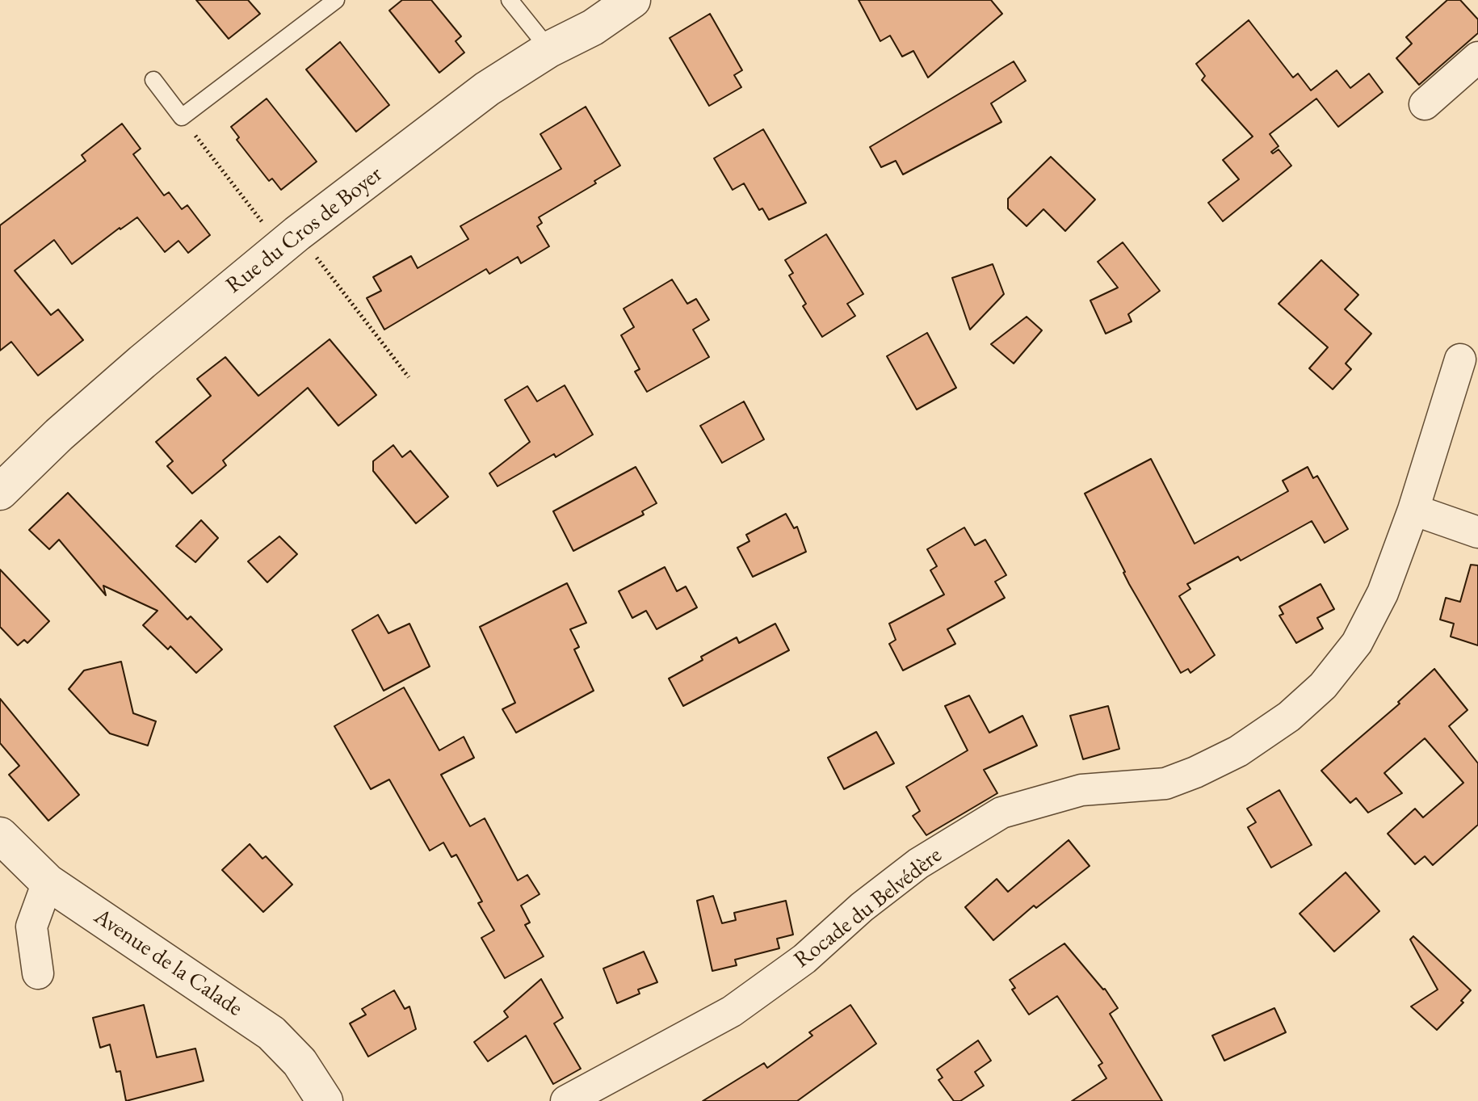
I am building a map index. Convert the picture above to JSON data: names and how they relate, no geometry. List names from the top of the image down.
{
  "streets": {
    "street": ["Rue du Cros de Boyer", "Rocade du Belvédère", "Avenue de la Calade"]
  }
}
